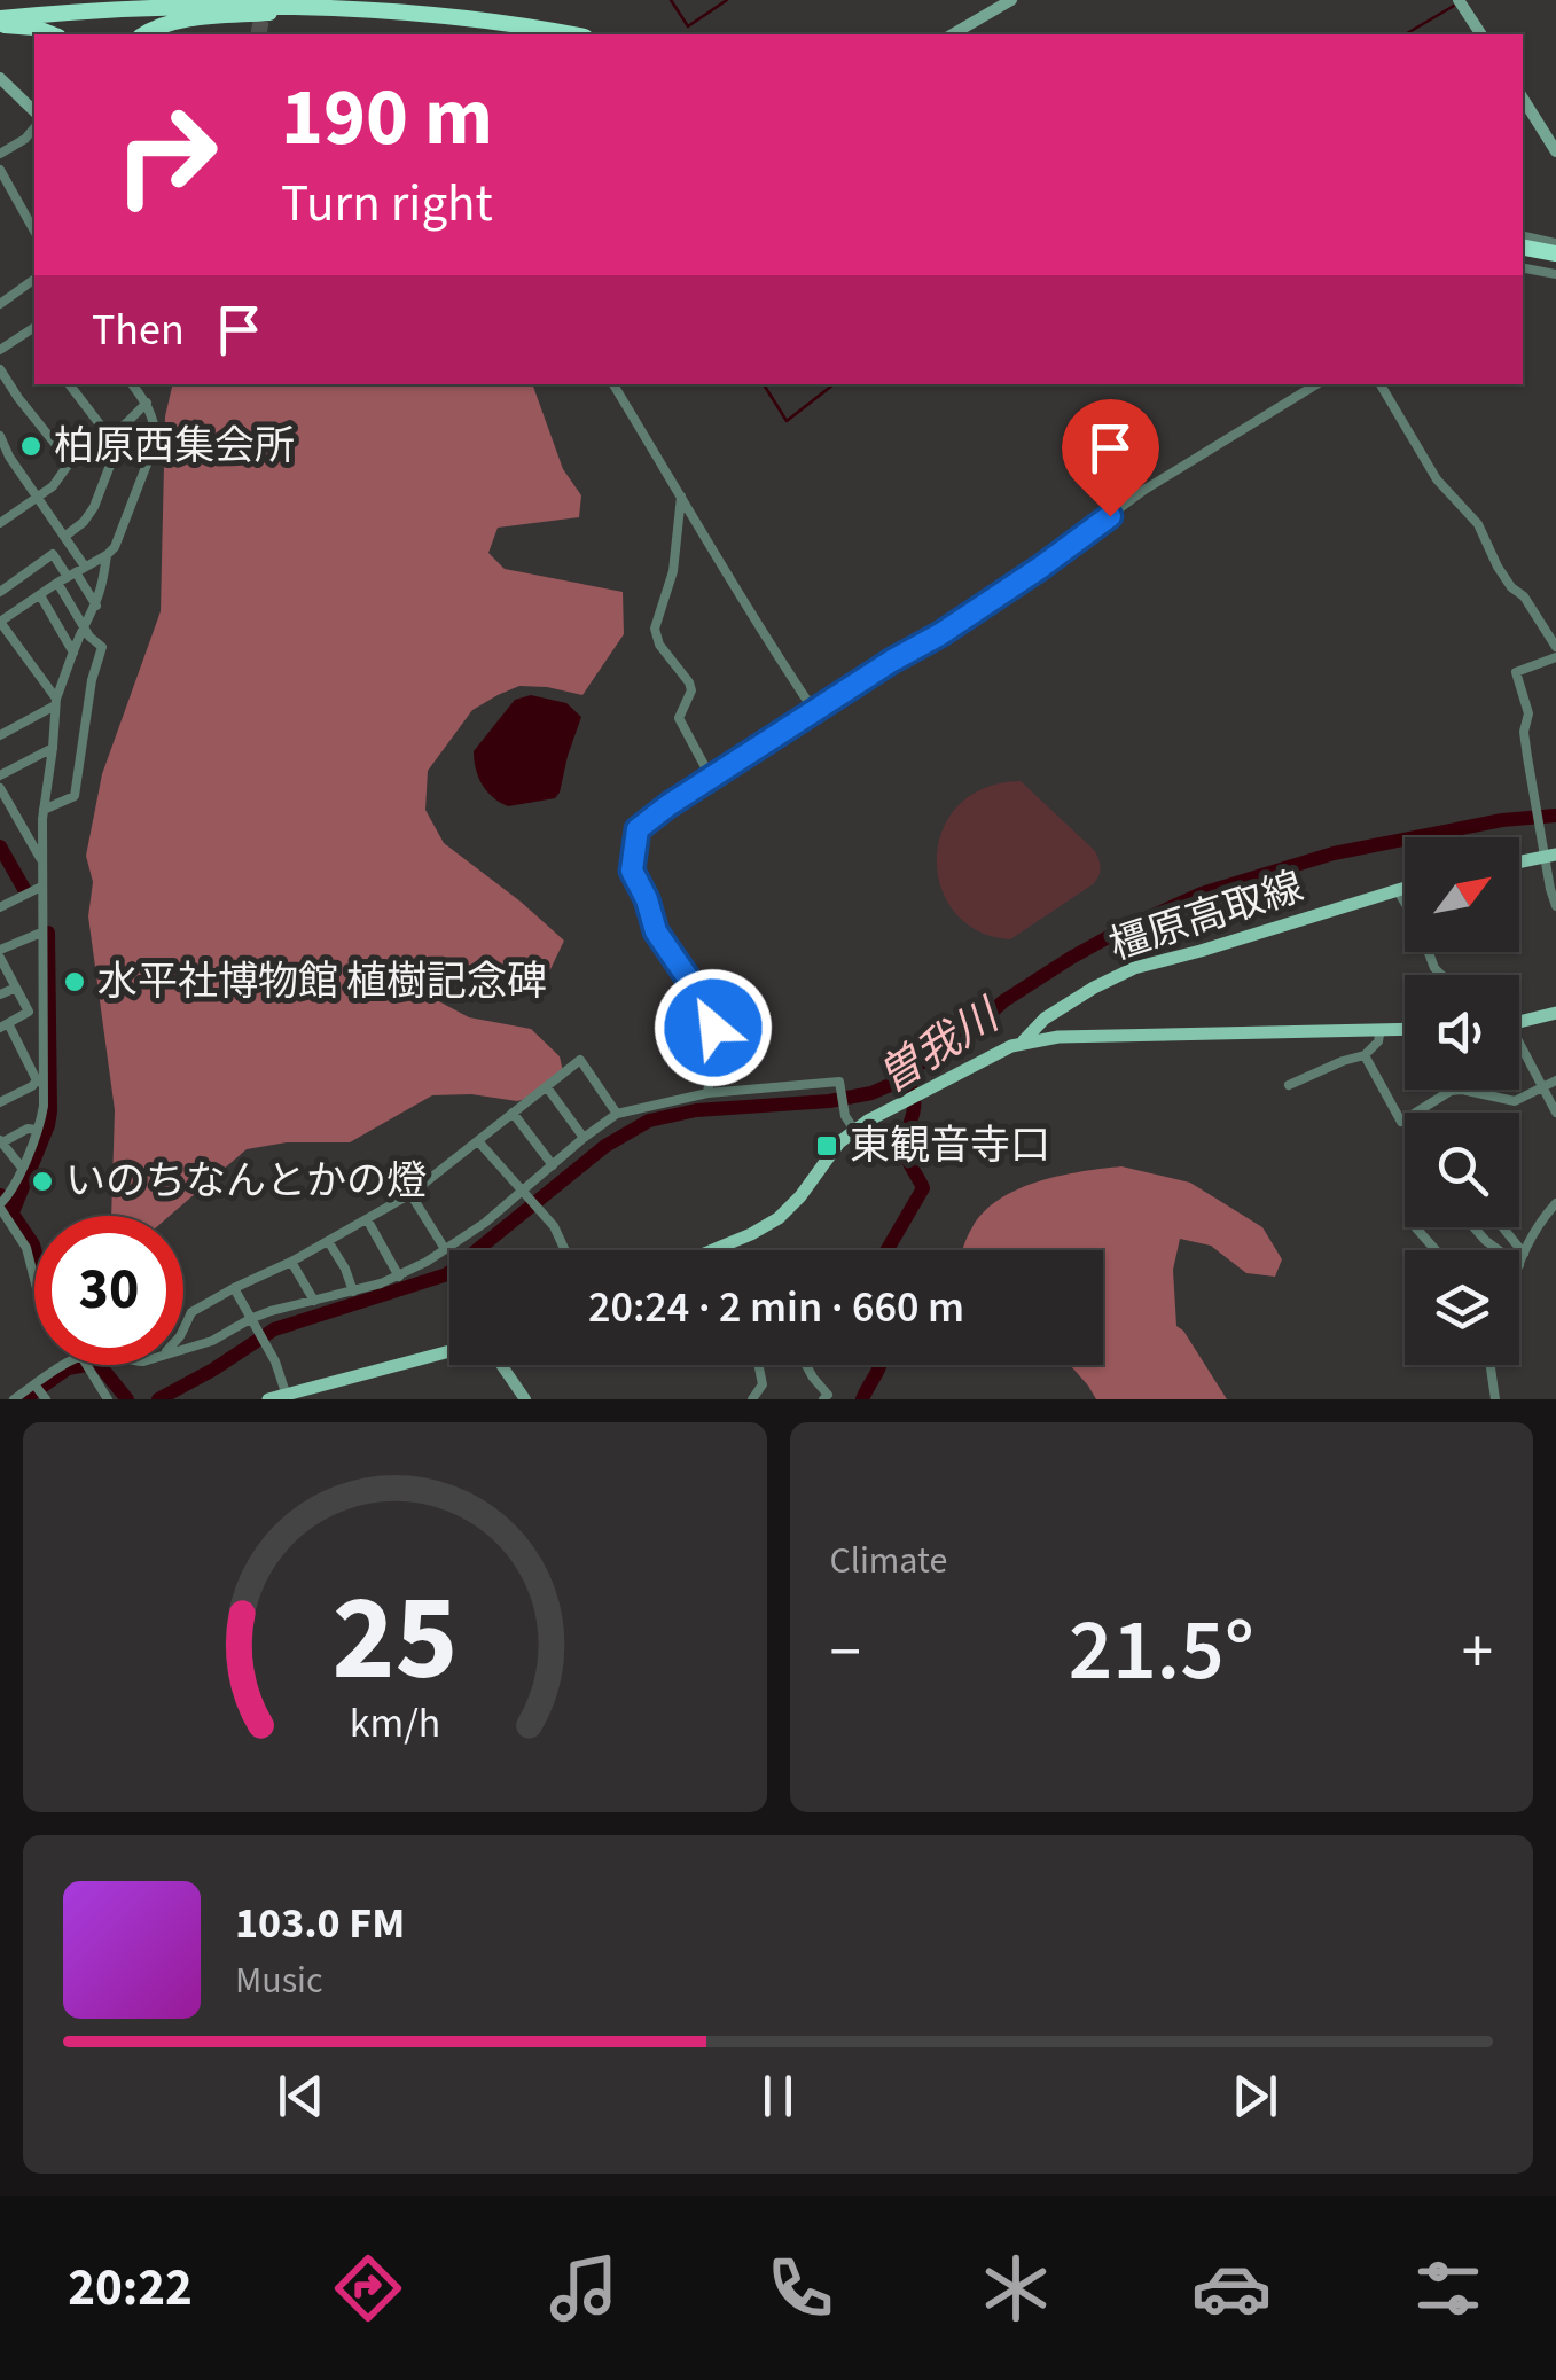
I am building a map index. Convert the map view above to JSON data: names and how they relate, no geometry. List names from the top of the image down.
{
  "streets": {
    "main road": ["橿原高取線"]
  },
  "water": ["曽我川"],
  "places": {
    "other": ["柏原西集会所", "水平社博物館 植樹記念碑", "いのちなんとかの燈"],
    "transit": ["東観音寺口"]
  },
  "north": "top right",
  "page": {
    "turn": ["190 m", "Turn right"],
    "then": "Then",
    "limit": "30",
    "trip": "20:24 · 2 min · 660 m",
    "tile": "Climate",
    "heat": ["−", "21.5°", "+"],
    "song": ["103.0 FM", "Music"],
    "tabs": "20:22",
    "gauge": ["25", "km/h"]
  }
}
